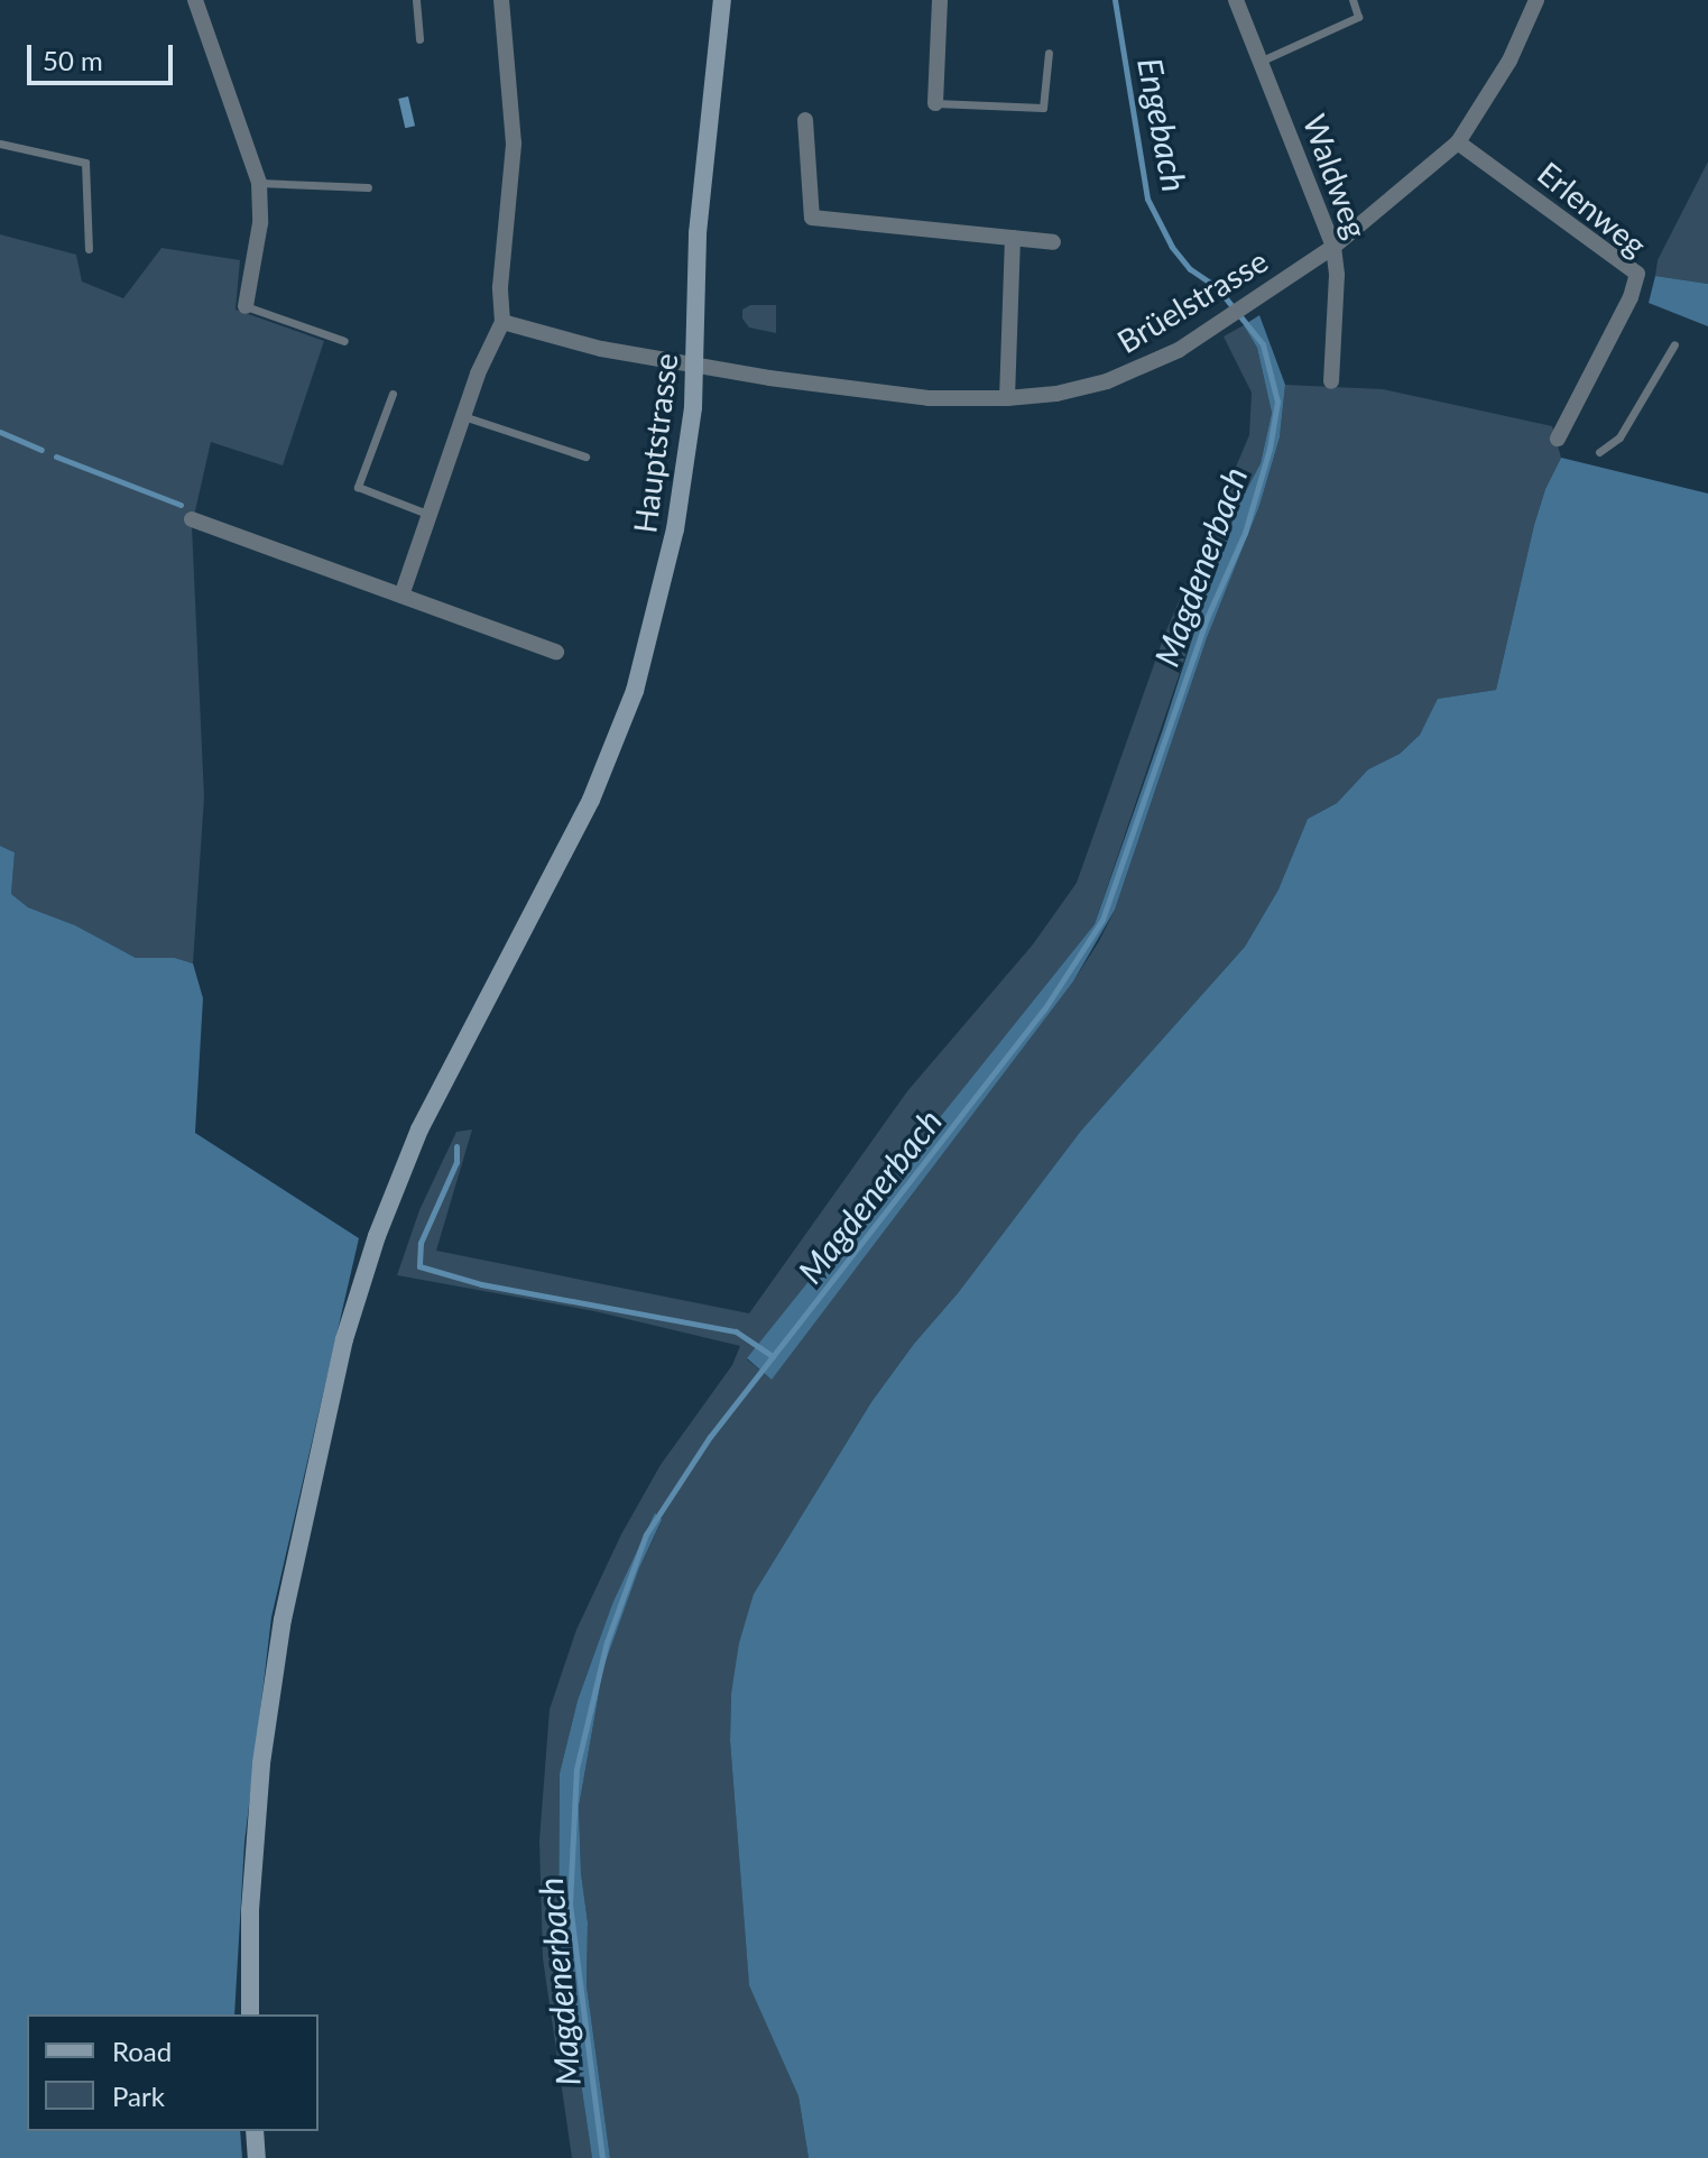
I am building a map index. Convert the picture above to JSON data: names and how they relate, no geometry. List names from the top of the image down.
{
  "streets": {
    "main road": ["Hauptstrasse"],
    "street": ["Waldweg", "Erlenweg", "Brüelstrasse"]
  },
  "crossings": [
    ["Waldweg", "Brüelstrasse"],
    ["Erlenweg", "Brüelstrasse"],
    ["Brüelstrasse", "Hauptstrasse"]
  ],
  "water": ["Engebach", "Magdenerbach"],
  "legend": ["Road", "Park"],
  "scale_bar": "50 m"
}
